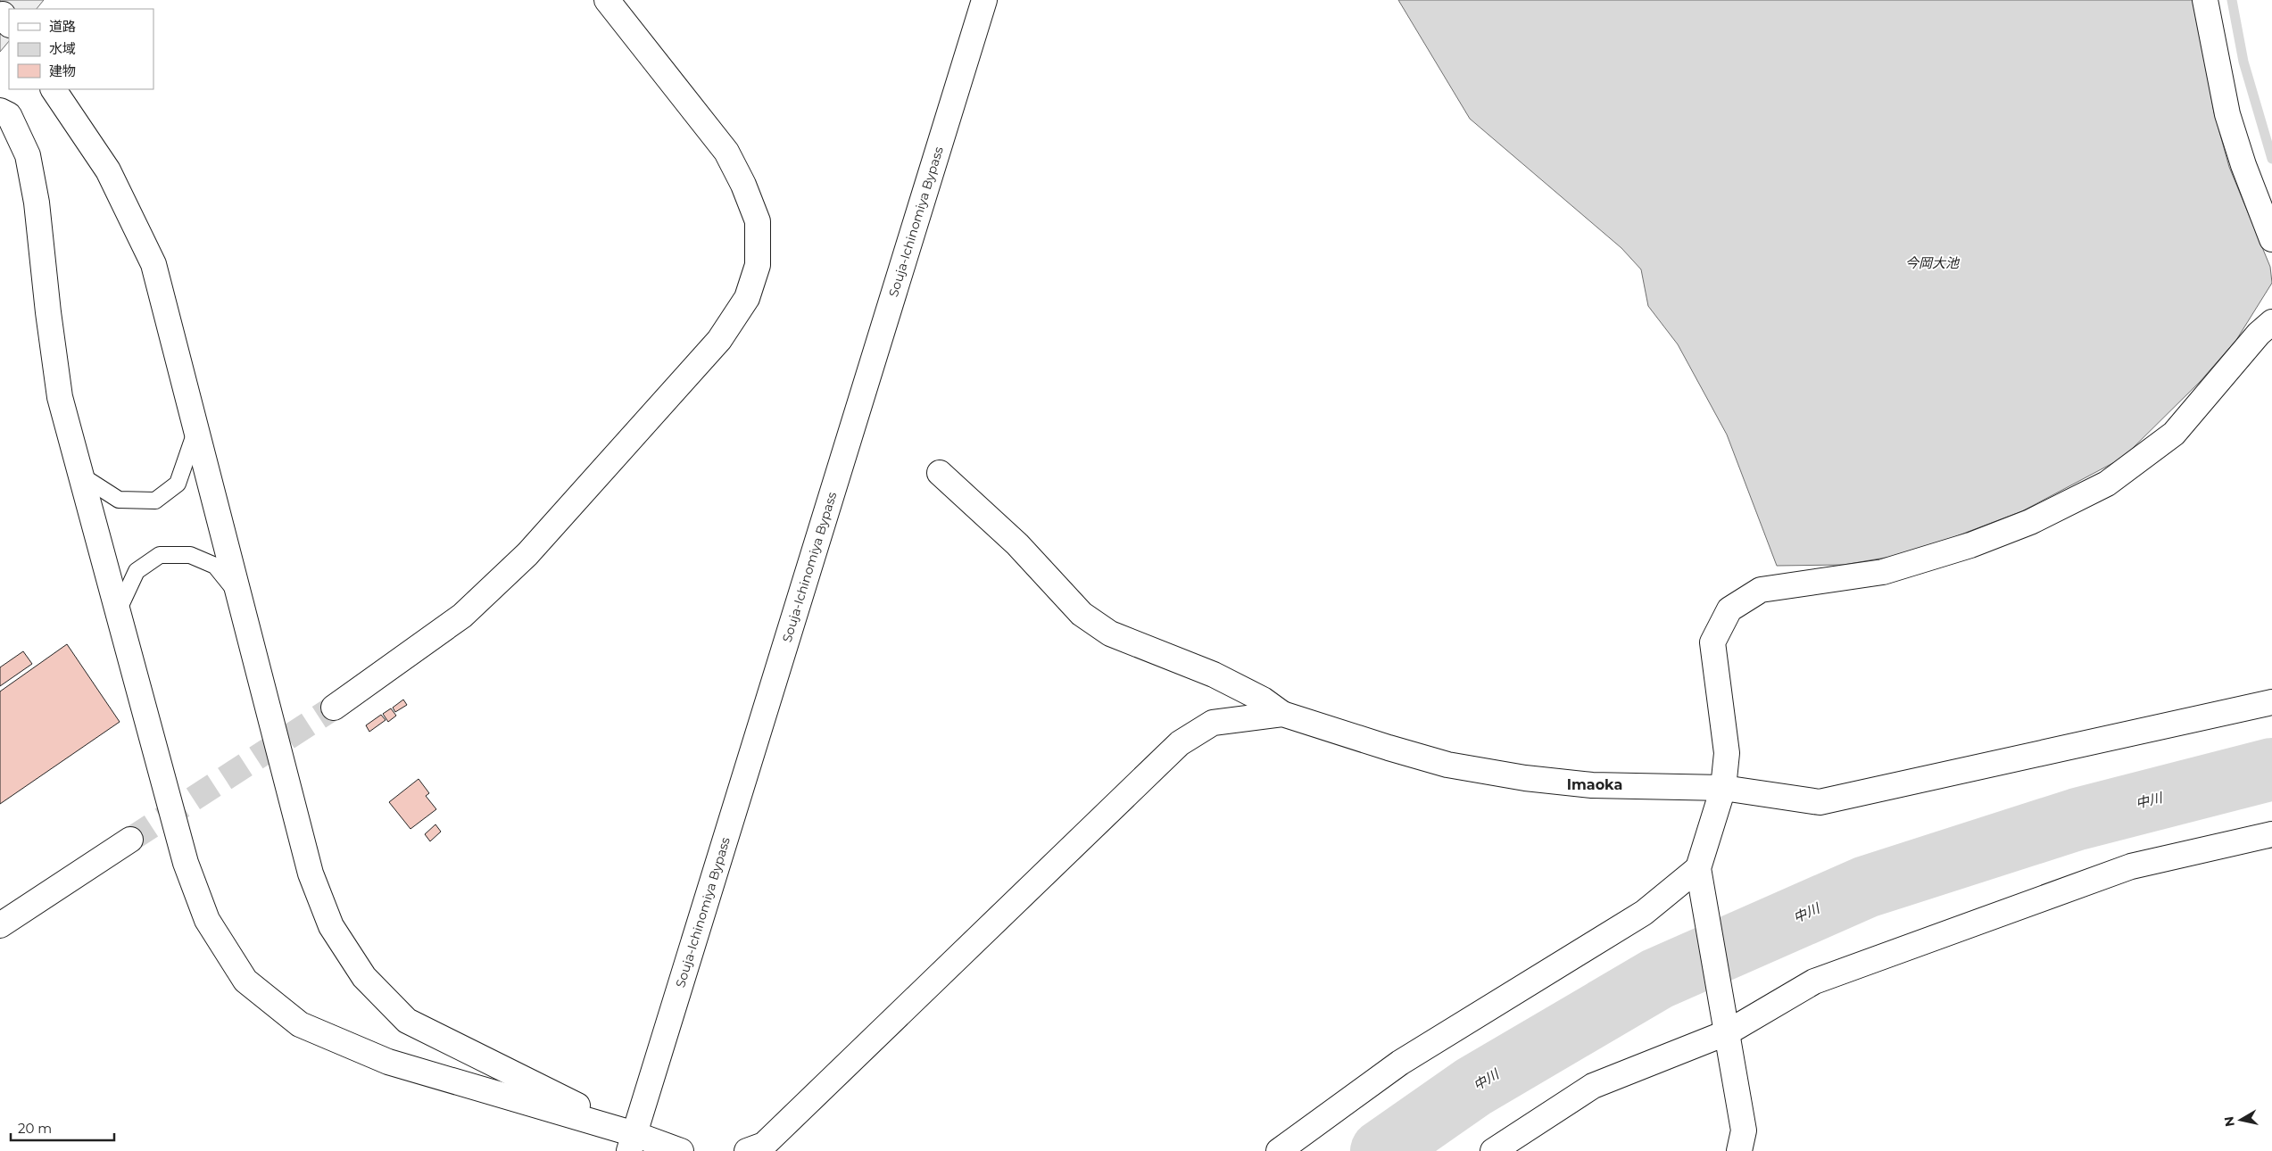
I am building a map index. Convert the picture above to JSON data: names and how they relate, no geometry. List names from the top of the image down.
{
  "streets": {
    "main road": ["Souja-Ichinomiya Bypass"]
  },
  "districts": ["Imaoka"],
  "water": ["今岡大池", "中川"],
  "legend": ["道路", "水域", "建物"],
  "scale_bar": "20 m",
  "north": "left"
}
